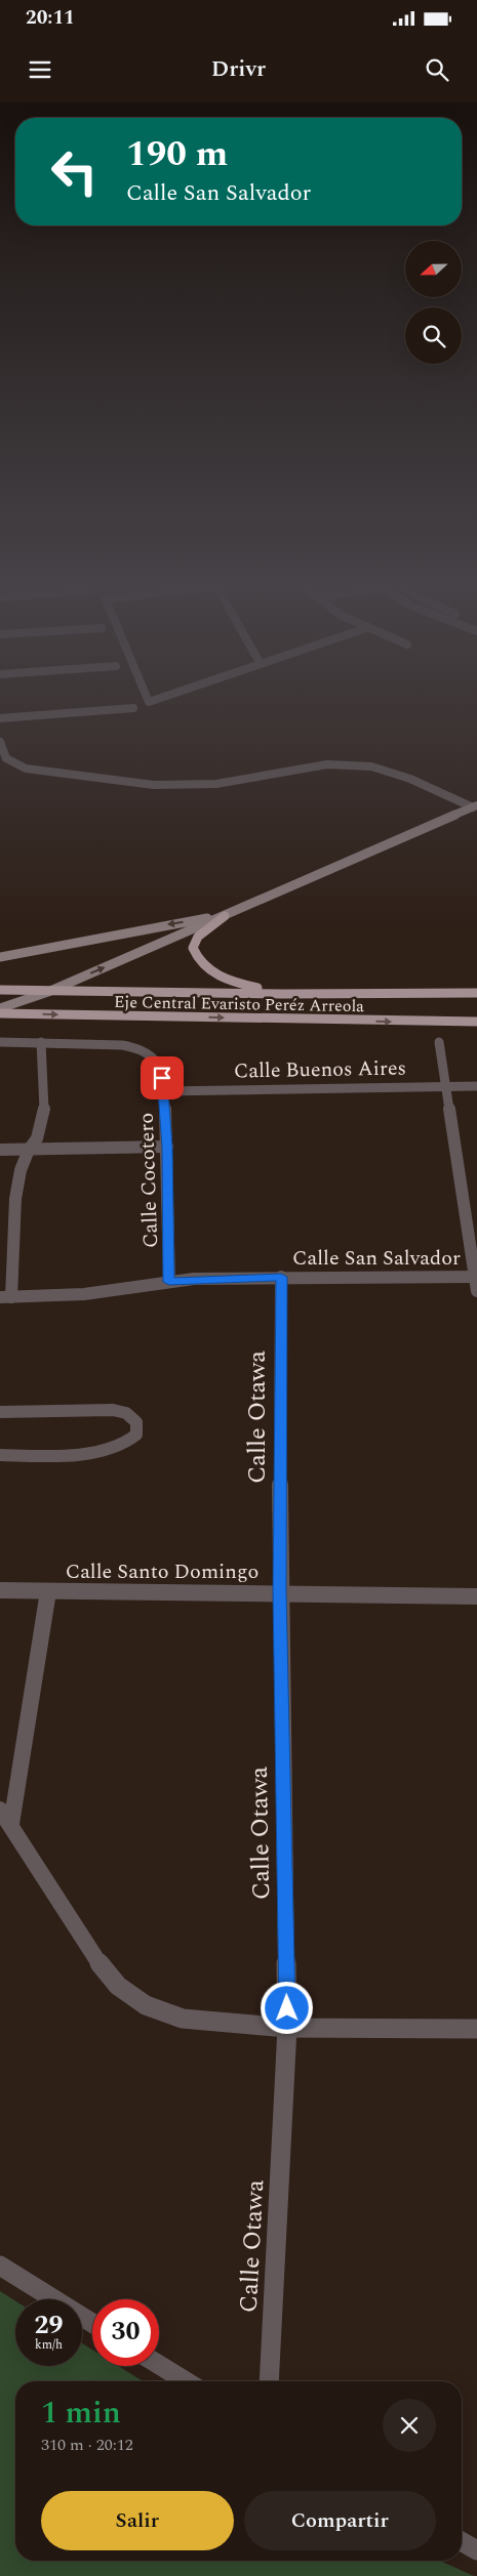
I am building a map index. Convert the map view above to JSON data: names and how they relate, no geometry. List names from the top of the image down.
{
  "streets": {
    "main road": ["Eje Central Evaristo Peréz Arreola"],
    "street": [
      "Calle Buenos Aires",
      "Calle Cocotero",
      "Calle San Salvador",
      "Calle Otawa",
      "Calle Santo Domingo"
    ]
  },
  "crossings": [
    ["Calle Buenos Aires", "Calle Cocotero"],
    ["Calle Cocotero", "Calle San Salvador"],
    ["Calle San Salvador", "Calle Otawa"],
    ["Calle Otawa", "Calle Santo Domingo"]
  ],
  "north": "left",
  "page": {
    "status": "20:11",
    "header": "Drivr",
    "turn": ["190 m", "Calle San Salvador"],
    "speed": "29 km/h",
    "limit": "30",
    "heading": ["1 min", "310 m · 20:12"],
    "buttons": ["Salir", "Compartir"]
  }
}
